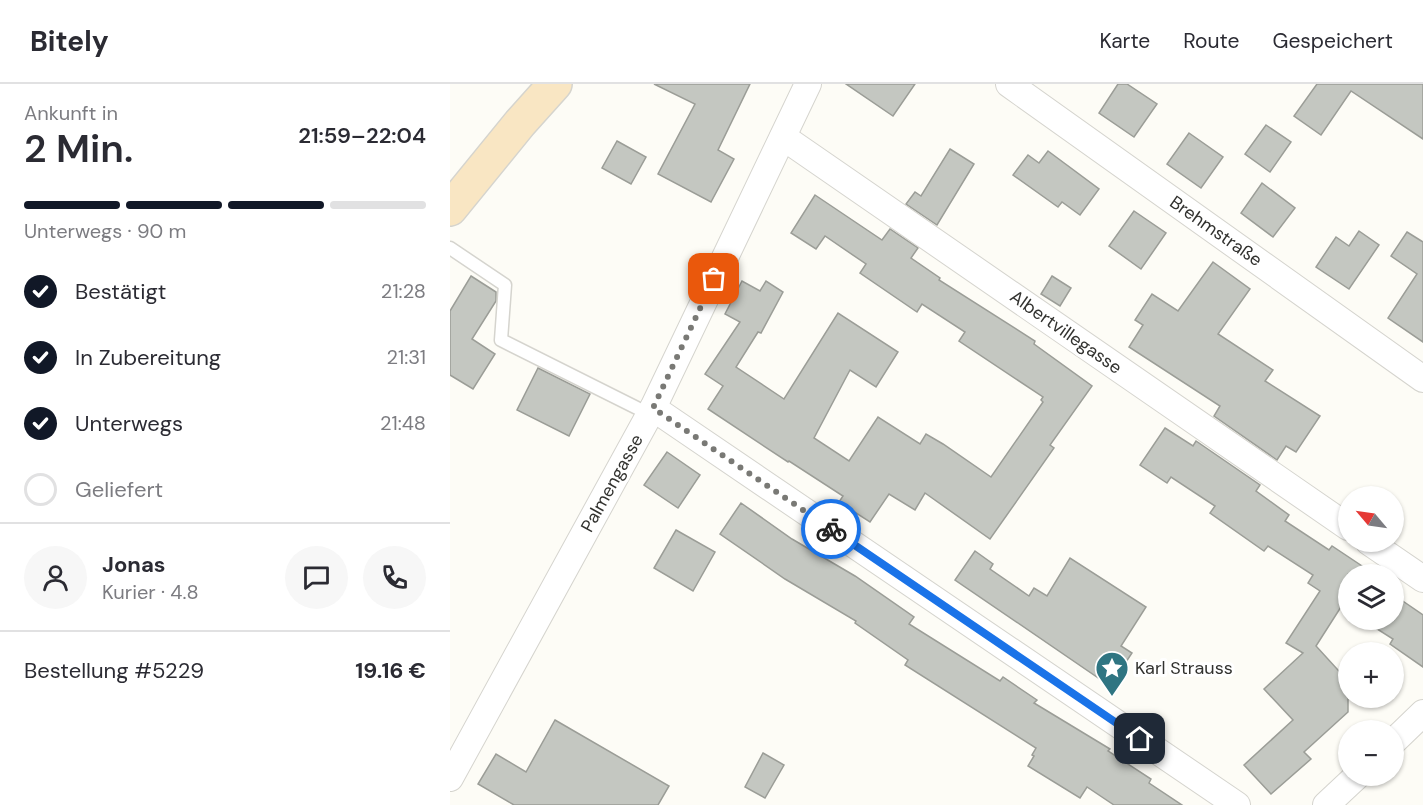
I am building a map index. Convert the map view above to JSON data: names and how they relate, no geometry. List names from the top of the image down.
{
  "streets": {
    "street": ["Brehmstraße", "Albertvillegasse", "Palmengasse"]
  },
  "crossings": [
    ["Albertvillegasse", "Palmengasse"]
  ],
  "places": {
    "place": ["Karl Strauss"]
  },
  "north": "top left",
  "page": {
    "header": "Bitely",
    "nav": ["Karte", "Route", "Gespeichert"],
    "heading": ["2 Min.", "Ankunft in", "21:59–22:04"],
    "panel": [
      "Jonas",
      "Kurier · 4.8",
      "Bestellung #5229",
      "19.16 €"
    ],
    "bar": "Unterwegs · 90 m",
    "list": [
      ["Bestätigt", "21:28"],
      ["In Zubereitung", "21:31"],
      ["Unterwegs", "21:48"],
      "Geliefert"
    ],
    "map_buttons": ["+", "−"]
  }
}
